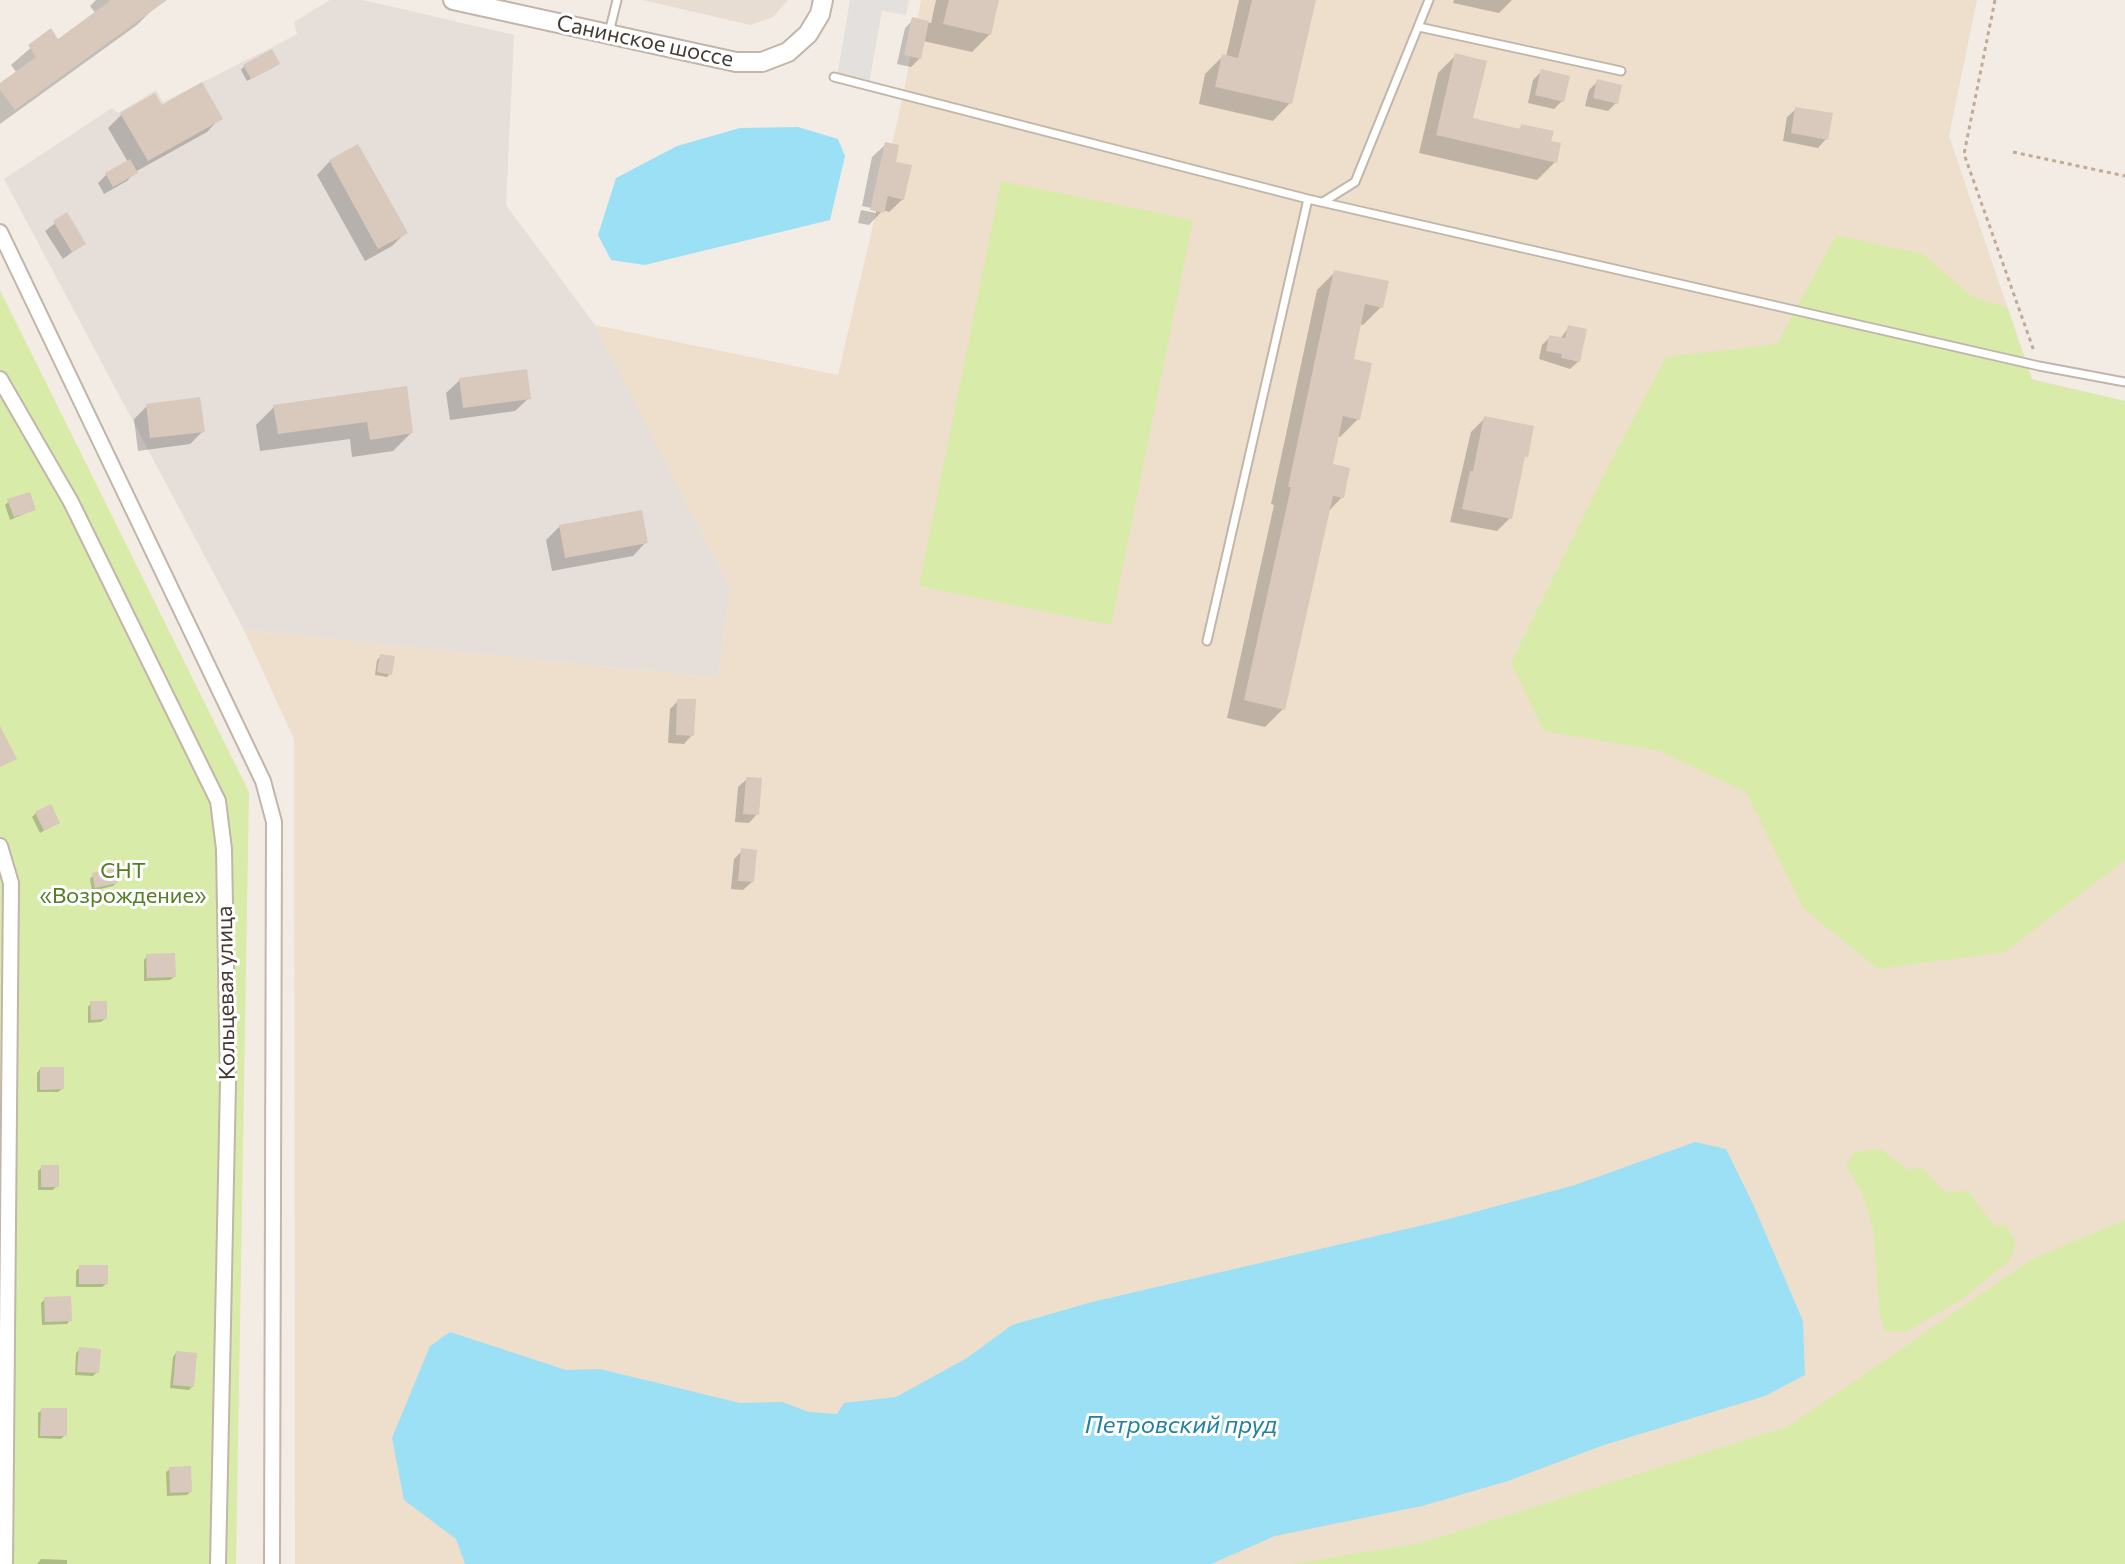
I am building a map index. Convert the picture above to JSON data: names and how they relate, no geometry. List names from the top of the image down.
{
  "streets": {
    "street": ["Санинское шоссе", "Кольцевая улица"]
  },
  "water": ["Петровский пруд"],
  "parks": ["СНТ «Возрождение»"]
}
